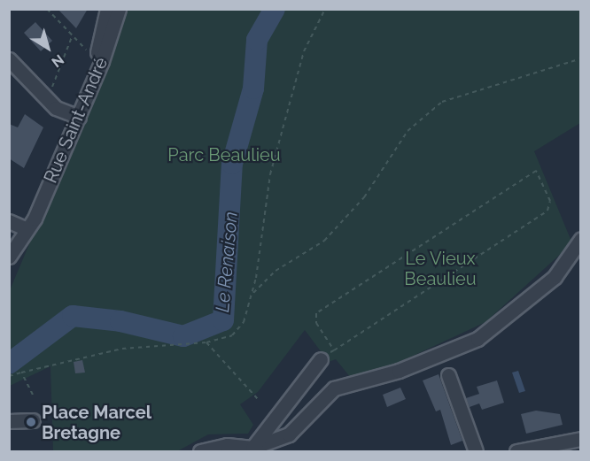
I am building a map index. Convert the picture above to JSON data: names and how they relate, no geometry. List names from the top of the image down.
{
  "streets": {
    "street": ["Rue Saint-André"]
  },
  "water": ["Le Renaison"],
  "parks": ["Parc Beaulieu", "Le Vieux Beaulieu"],
  "places": ["Place Marcel Bretagne"],
  "north": "bottom right"
}
